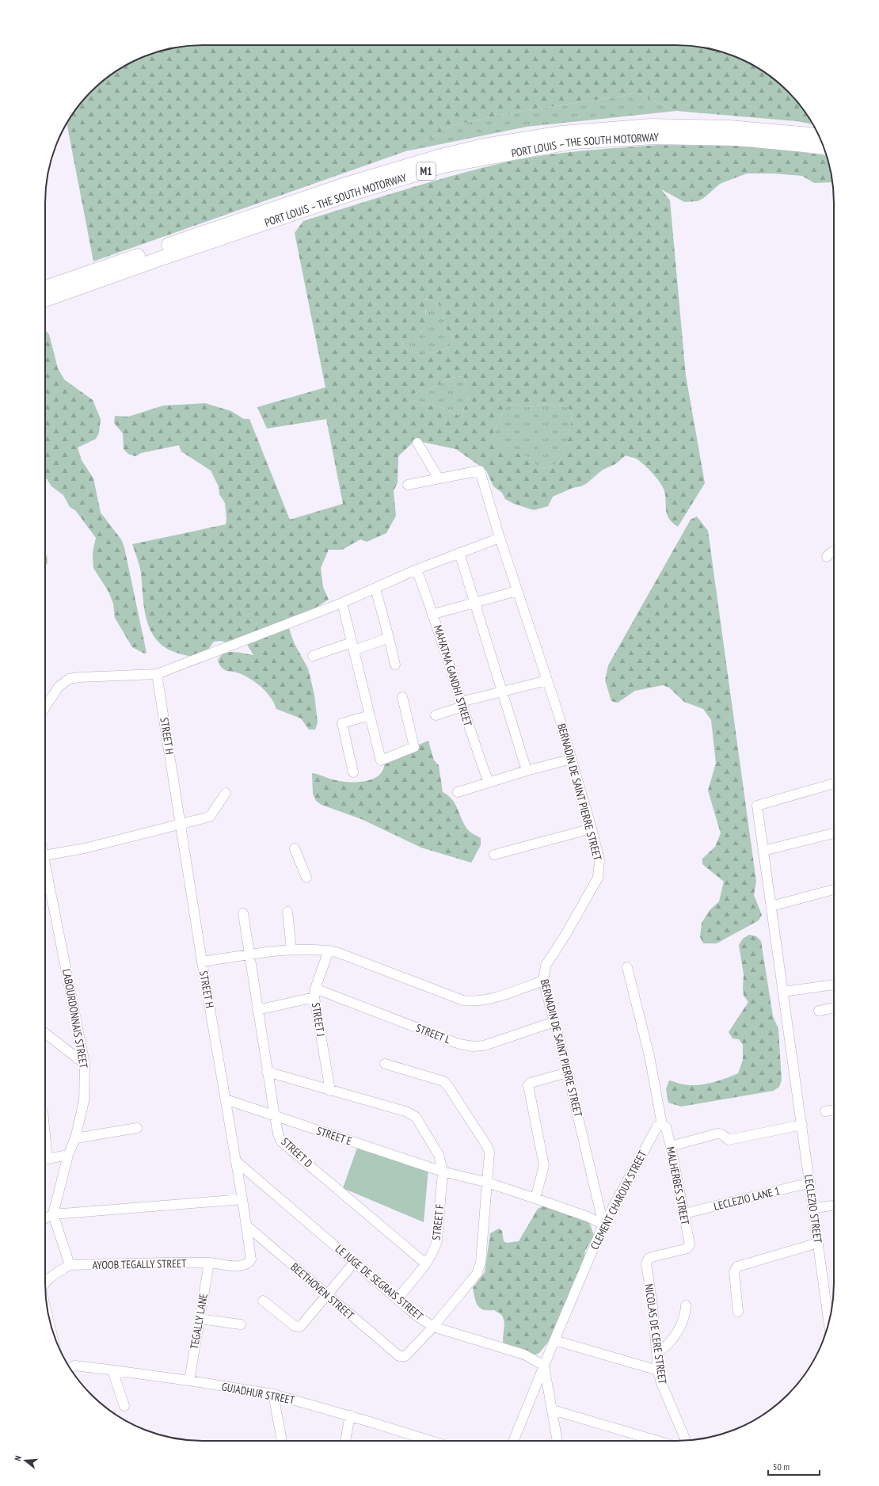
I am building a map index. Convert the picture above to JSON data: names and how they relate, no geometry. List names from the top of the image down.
{
  "streets": {
    "highway": ["PORT LOUIS – THE SOUTH MOTORWAY", "M1"],
    "street": [
      "MAHATMA GANDHI STREET",
      "STREET H",
      "BERNADIN DE SAINT PIERRE STREET",
      "LABOURDONNAIS STREET",
      "STREET J",
      "STREET L",
      "STREET E",
      "STREET D",
      "MALHERBES STREET",
      "LECLEZIO LANE 1",
      "CLEMENT CHAROUX STREET",
      "LECLEZIO STREET",
      "STREET F",
      "AYOOB TEGALLY STREET",
      "LE JUGE DE SEGRAIS STREET",
      "BEETHOVEN STREET",
      "TEGALLY LANE",
      "NICOLAS DE CERE STREET",
      "GUJADHUR STREET"
    ]
  },
  "crossings": [
    ["STREET H", "STREET E"],
    ["STREET H", "AYOOB TEGALLY STREET"],
    ["STREET H", "LE JUGE DE SEGRAIS STREET"],
    ["STREET H", "BEETHOVEN STREET"],
    ["STREET H", "TEGALLY LANE"],
    ["BERNADIN DE SAINT PIERRE STREET", "STREET L"],
    ["BERNADIN DE SAINT PIERRE STREET", "STREET E"],
    ["BERNADIN DE SAINT PIERRE STREET", "CLEMENT CHAROUX STREET"],
    ["STREET J", "STREET L"],
    ["STREET J", "STREET F"],
    ["STREET E", "STREET D"],
    ["STREET E", "CLEMENT CHAROUX STREET"],
    ["STREET E", "STREET F"],
    ["STREET D", "STREET F"],
    ["MALHERBES STREET", "LECLEZIO LANE 1"],
    ["MALHERBES STREET", "CLEMENT CHAROUX STREET"],
    ["MALHERBES STREET", "NICOLAS DE CERE STREET"],
    ["LECLEZIO LANE 1", "LECLEZIO STREET"],
    ["CLEMENT CHAROUX STREET", "LE JUGE DE SEGRAIS STREET"],
    ["STREET F", "LE JUGE DE SEGRAIS STREET"],
    ["AYOOB TEGALLY STREET", "TEGALLY LANE"],
    ["LE JUGE DE SEGRAIS STREET", "BEETHOVEN STREET"],
    ["TEGALLY LANE", "GUJADHUR STREET"]
  ],
  "scale_bar": "50 m",
  "north": "left"
}
